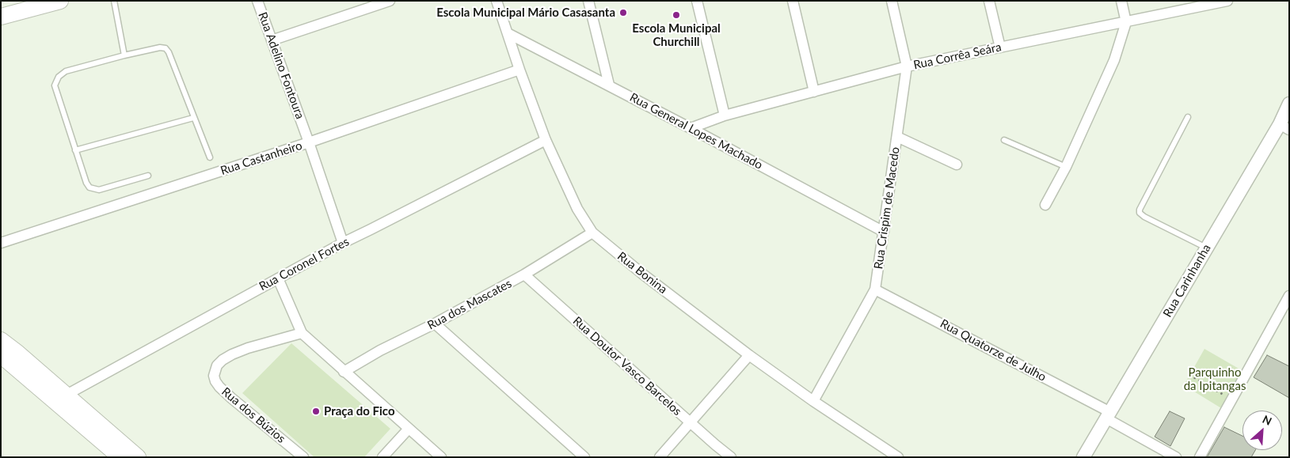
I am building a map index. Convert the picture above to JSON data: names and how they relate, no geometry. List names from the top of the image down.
{
  "streets": {
    "street": [
      "Rua Corrêa Seára",
      "Rua Adelino Fontoura",
      "Rua General Lopes Machado",
      "Rua Castanheiro",
      "Rua Crispim de Macedo",
      "Rua Coronel Fortes",
      "Rua Bonina",
      "Rua Carinhanha",
      "Rua dos Mascates",
      "Rua Quatorze de Julho",
      "Rua Doutor Vasco Barcelos",
      "Rua dos Búzios"
    ]
  },
  "crossings": [
    ["Rua Corrêa Seára", "Rua General Lopes Machado"],
    ["Rua Corrêa Seára", "Rua Crispim de Macedo"],
    ["Rua Adelino Fontoura", "Rua Castanheiro"],
    ["Rua Adelino Fontoura", "Rua Coronel Fortes"],
    ["Rua General Lopes Machado", "Rua Crispim de Macedo"],
    ["Rua General Lopes Machado", "Rua Bonina"],
    ["Rua Castanheiro", "Rua Bonina"],
    ["Rua Crispim de Macedo", "Rua Bonina"],
    ["Rua Crispim de Macedo", "Rua Quatorze de Julho"],
    ["Rua Coronel Fortes", "Rua Bonina"],
    ["Rua Bonina", "Rua dos Mascates"],
    ["Rua Carinhanha", "Rua Quatorze de Julho"],
    ["Rua dos Mascates", "Rua Doutor Vasco Barcelos"]
  ],
  "parks": ["Parquinho da Ipitangas"],
  "places": ["Escola Municipal Mário Casasanta", "Escola Municipal Churchill", "Praça do Fico"],
  "north": "top right"
}
